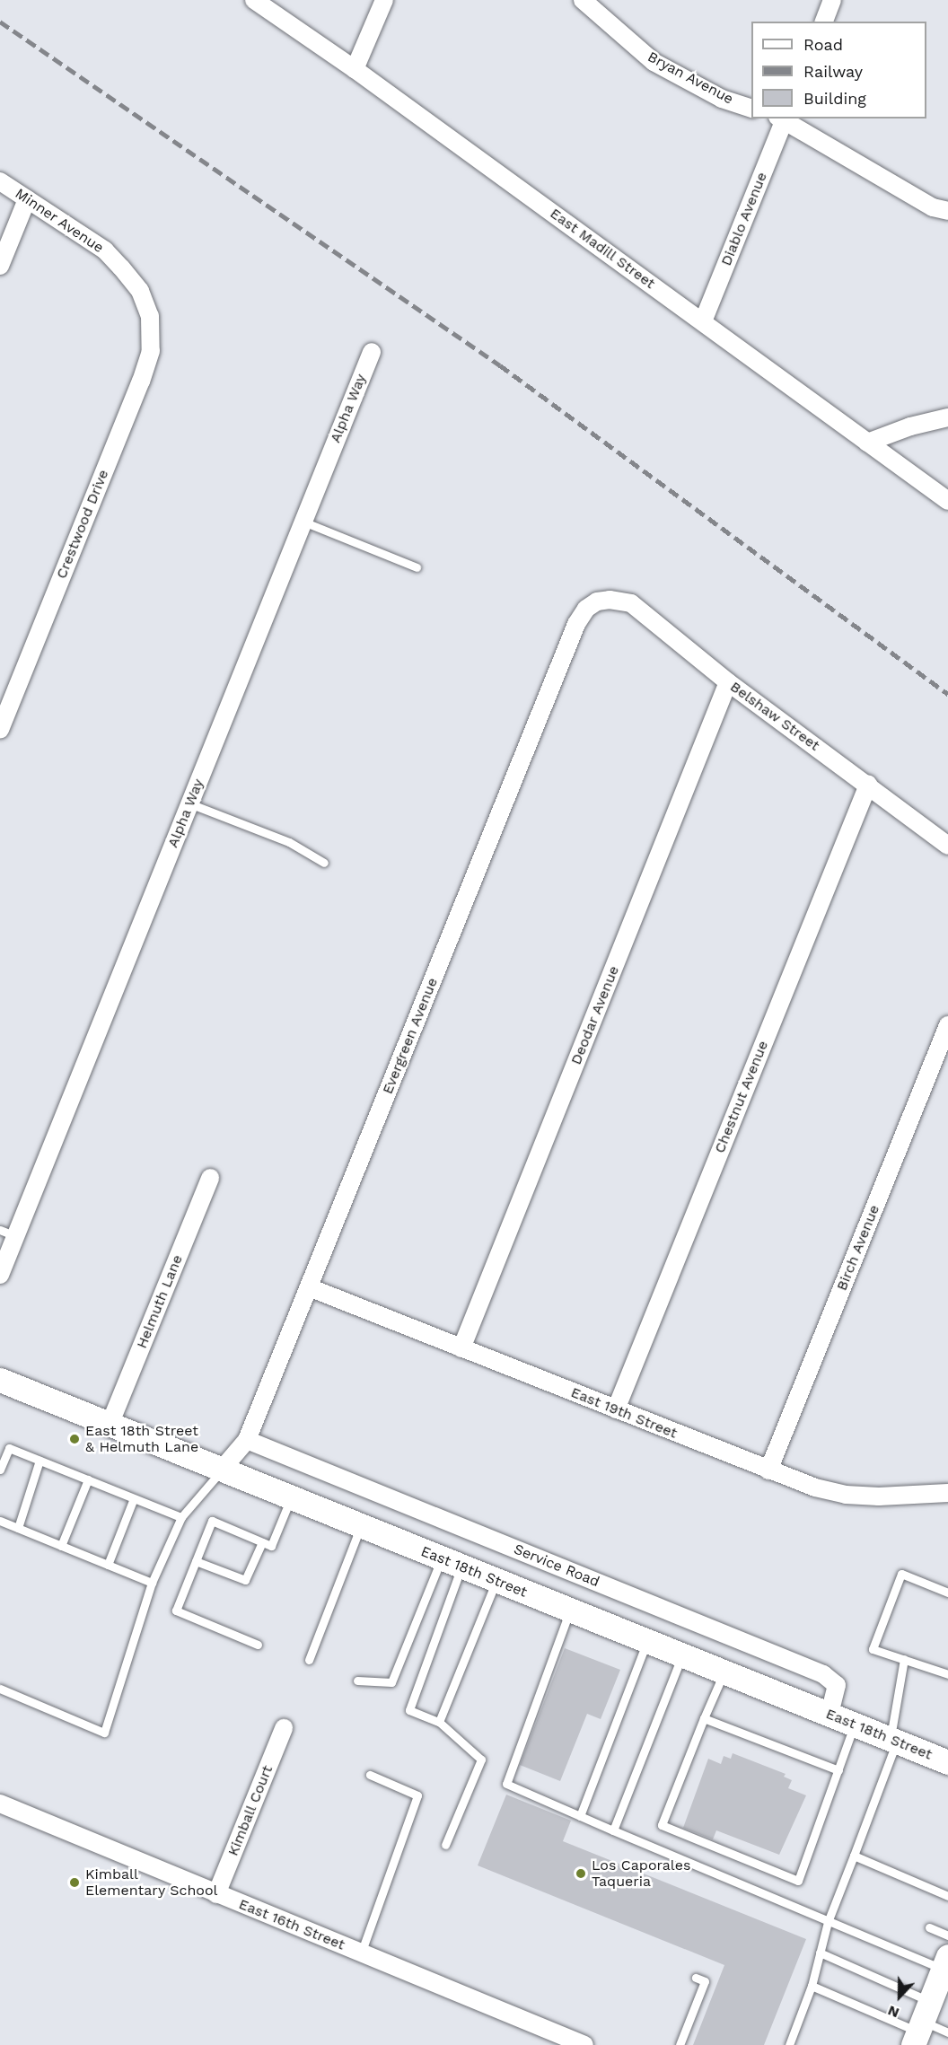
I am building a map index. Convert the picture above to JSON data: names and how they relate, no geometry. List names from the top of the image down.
{
  "streets": {
    "main road": ["East 18th Street"],
    "street": [
      "Bryan Avenue",
      "Diablo Avenue",
      "Minner Avenue",
      "East Madill Street",
      "Alpha Way",
      "Crestwood Drive",
      "Belshaw Street",
      "Deodar Avenue",
      "Evergreen Avenue",
      "Chestnut Avenue",
      "Birch Avenue",
      "Helmuth Lane",
      "East 19th Street",
      "Service Road",
      "Kimball Court",
      "East 16th Street"
    ]
  },
  "crossings": [
    ["Diablo Avenue", "East Madill Street"],
    ["Minner Avenue", "Crestwood Drive"],
    ["Belshaw Street", "Deodar Avenue"],
    ["Belshaw Street", "Evergreen Avenue"],
    ["Belshaw Street", "Chestnut Avenue"],
    ["Deodar Avenue", "East 19th Street"],
    ["Evergreen Avenue", "East 19th Street"],
    ["Evergreen Avenue", "Service Road"],
    ["Evergreen Avenue", "East 18th Street"],
    ["Chestnut Avenue", "East 19th Street"],
    ["Birch Avenue", "East 19th Street"],
    ["Helmuth Lane", "East 18th Street"],
    ["Service Road", "East 18th Street"],
    ["Kimball Court", "East 16th Street"]
  ],
  "places": ["East 18th Street & Helmuth Lane", "Los Caporales Taqueria", "Kimball Elementary School"],
  "legend": ["Road", "Railway", "Building"],
  "north": "bottom"
}
